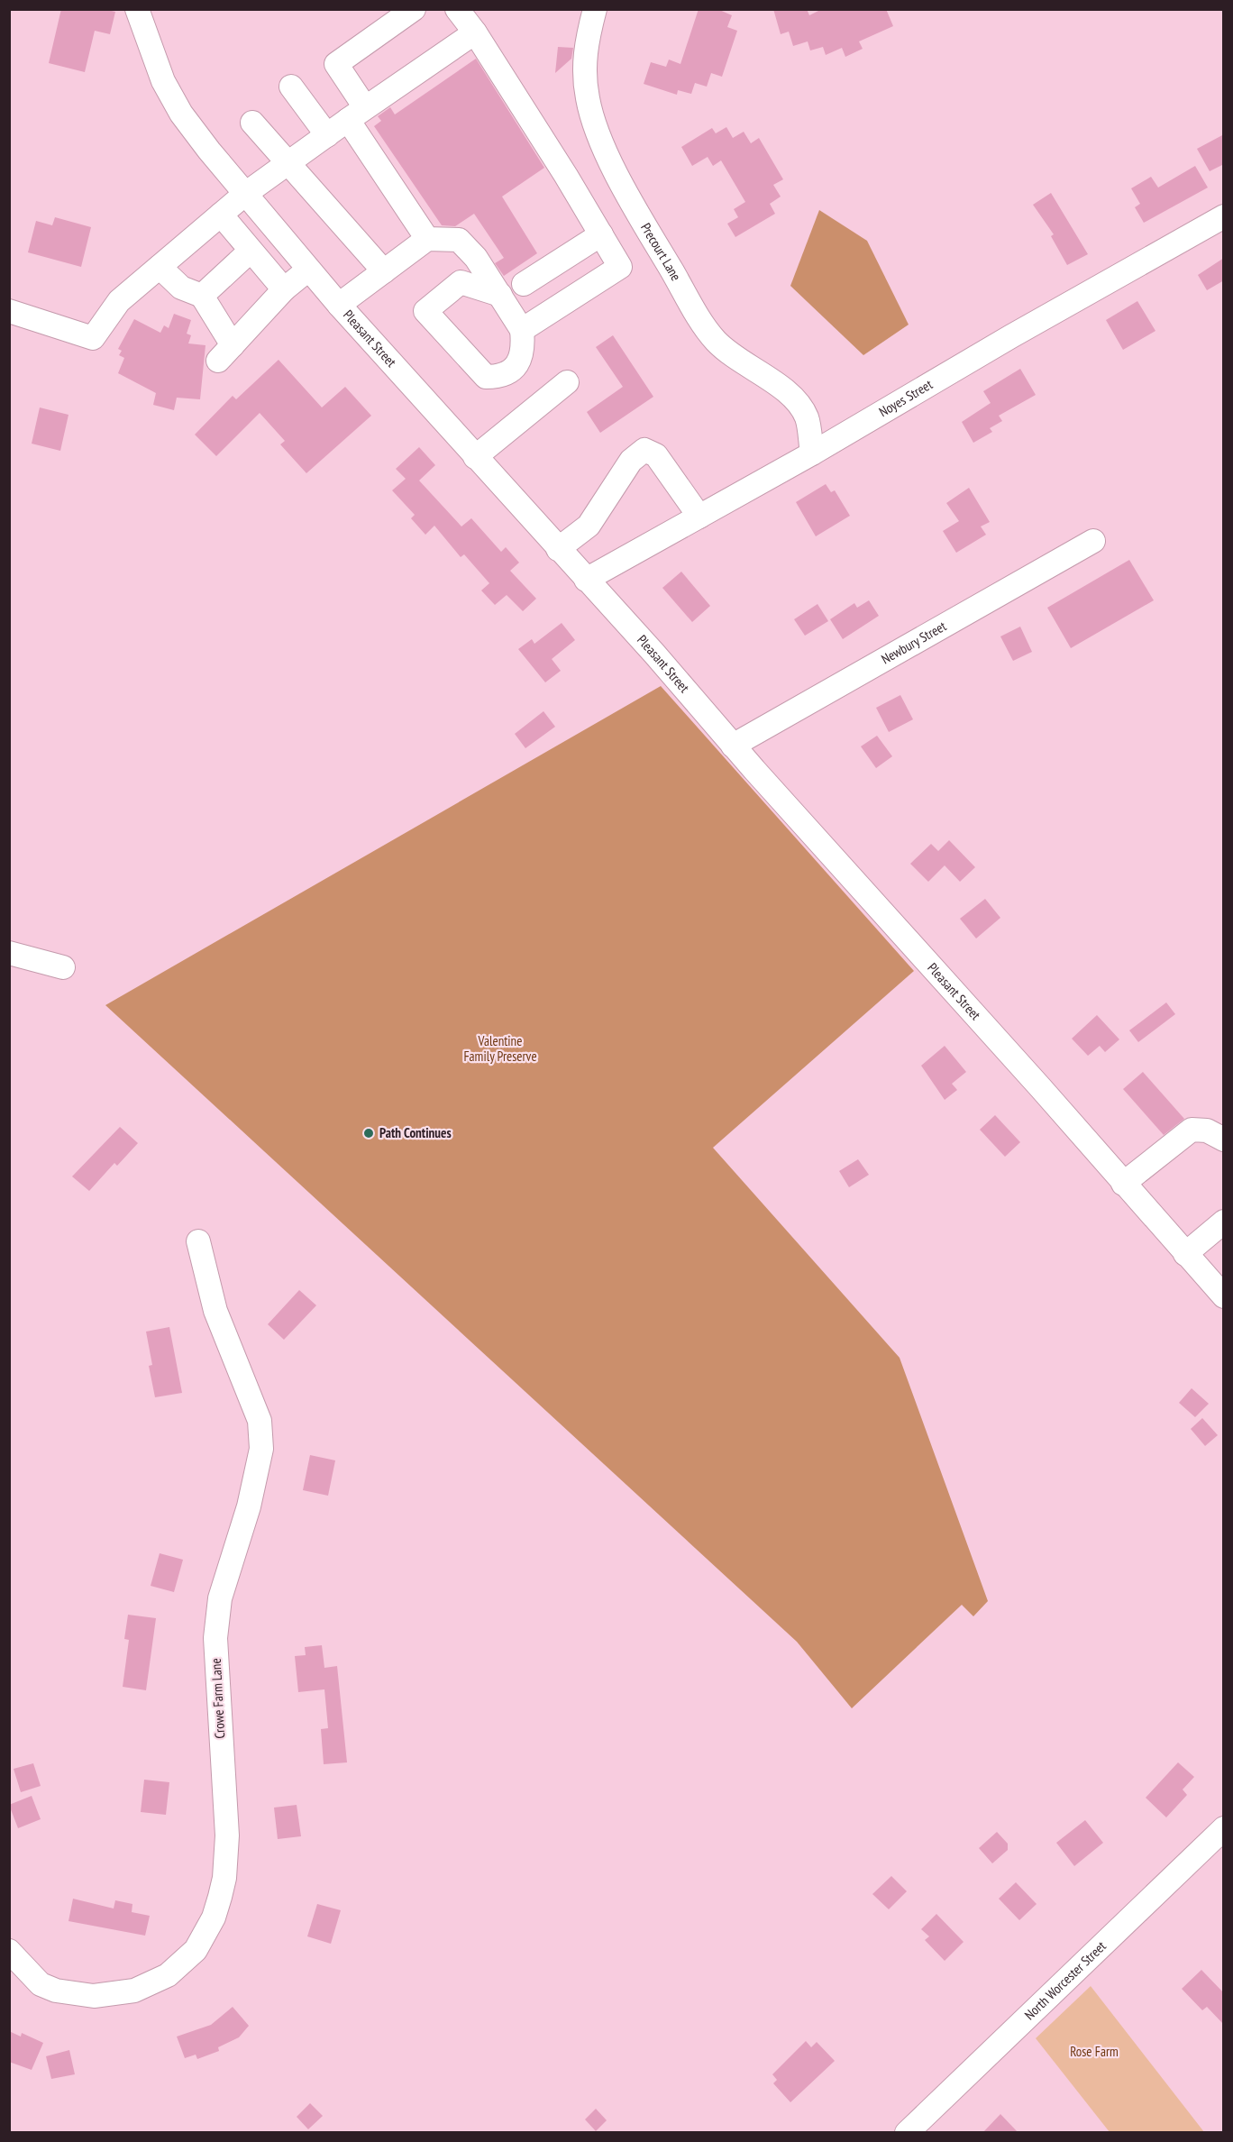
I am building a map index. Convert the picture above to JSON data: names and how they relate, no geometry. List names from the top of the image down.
{
  "streets": {
    "street": [
      "Precourt Lane",
      "Pleasant Street",
      "Noyes Street",
      "Newbury Street",
      "Crowe Farm Lane",
      "North Worcester Street"
    ]
  },
  "crossings": [
    ["Precourt Lane", "Noyes Street"],
    ["Pleasant Street", "Noyes Street"],
    ["Pleasant Street", "Newbury Street"]
  ],
  "parks": ["Valentine Family Preserve", "Rose Farm"],
  "places": ["Path Continues"]
}
